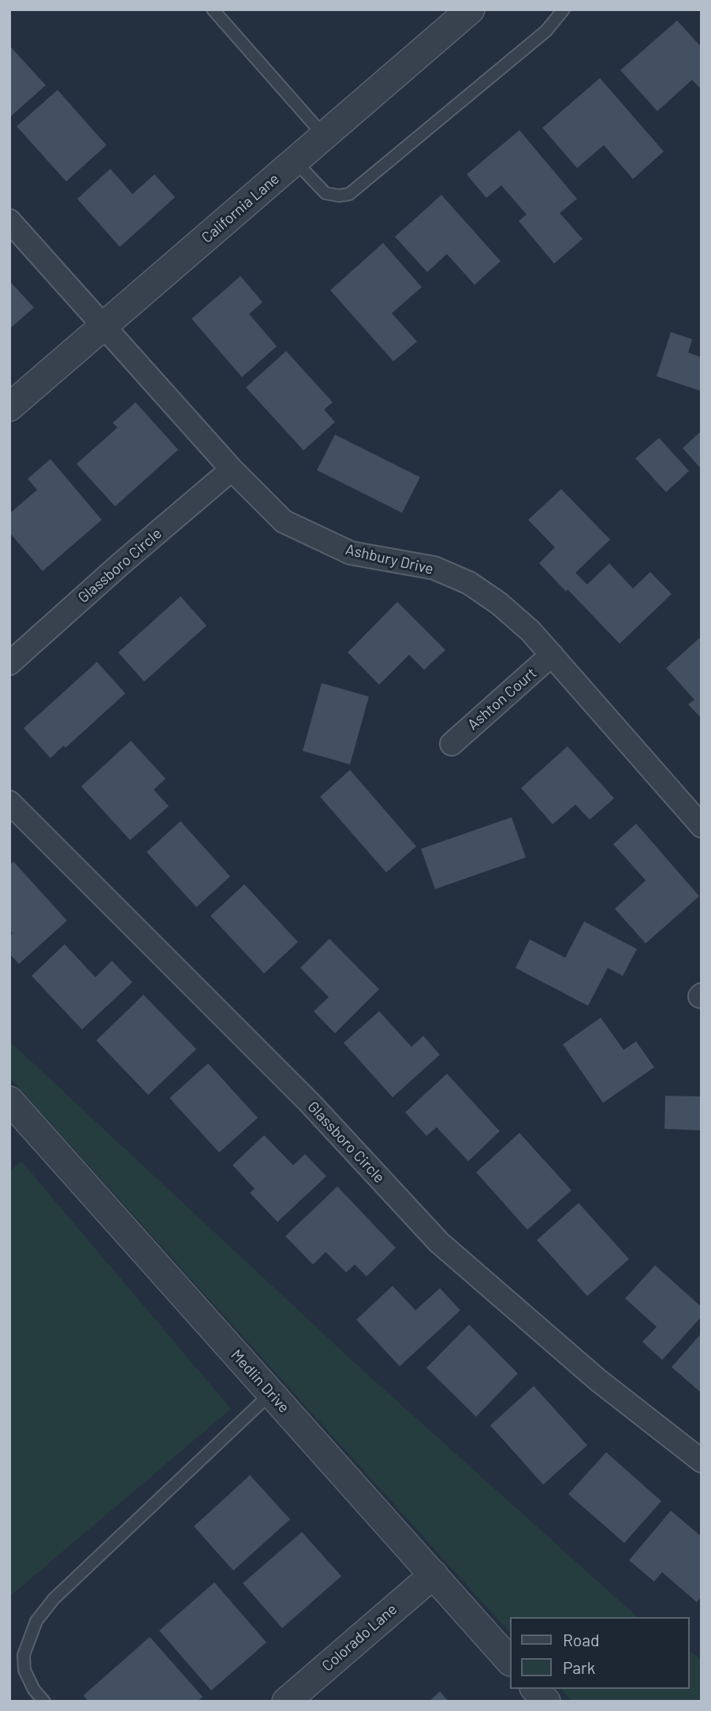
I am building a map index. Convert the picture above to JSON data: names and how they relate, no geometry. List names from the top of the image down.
{
  "streets": {
    "street": [
      "California Lane",
      "Ashbury Drive",
      "Glassboro Circle",
      "Ashton Court",
      "Medlin Drive",
      "Colorado Lane"
    ]
  },
  "crossings": [
    ["California Lane", "Ashbury Drive"],
    ["Ashbury Drive", "Glassboro Circle"],
    ["Ashbury Drive", "Ashton Court"],
    ["Medlin Drive", "Colorado Lane"]
  ],
  "legend": ["Road", "Park"]
}
